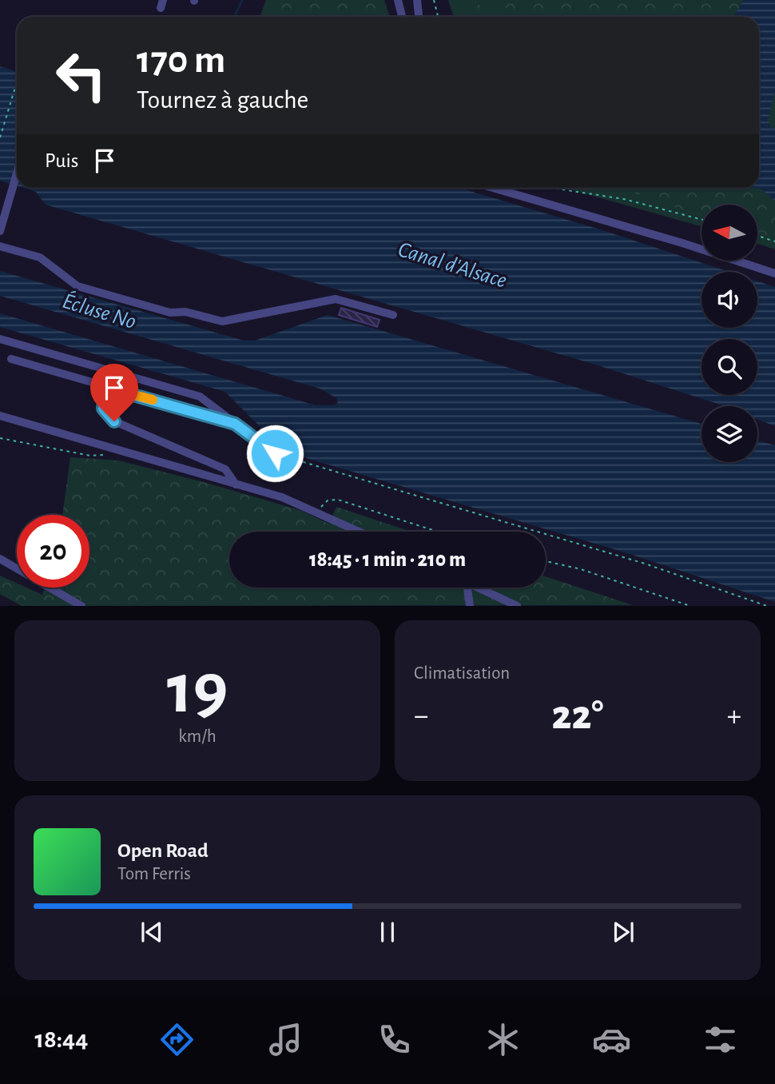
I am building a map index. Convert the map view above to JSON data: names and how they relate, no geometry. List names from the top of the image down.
{
  "water": ["Canal d'Alsace", "Écluse No"],
  "north": "left",
  "page": {
    "turn": ["170 m", "Tournez à gauche"],
    "then": "Puis",
    "limit": "20",
    "trip": "18:45 · 1 min · 210 m",
    "tile": [
      ["19", "km/h"],
      "Climatisation"
    ],
    "heat": ["−", "22°", "+"],
    "song": ["Open Road", "Tom Ferris"],
    "tabs": "18:44"
  }
}
